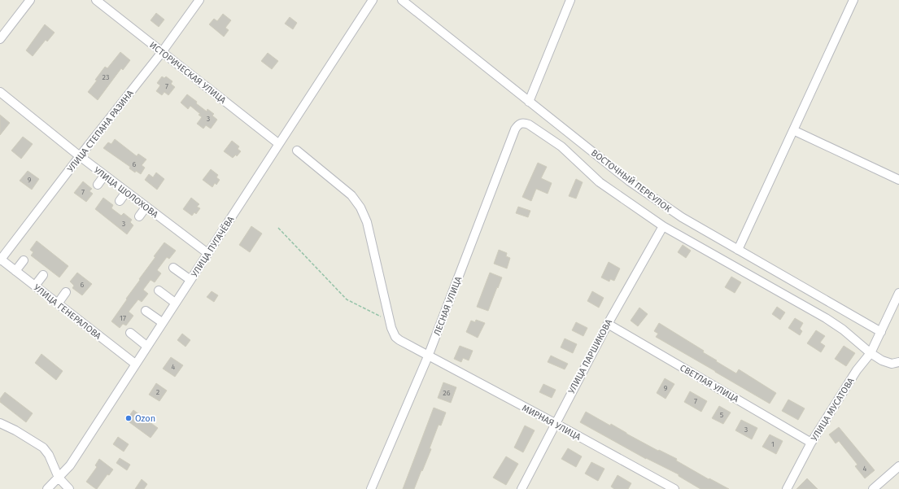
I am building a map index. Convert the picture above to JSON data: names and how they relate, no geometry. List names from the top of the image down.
{
  "streets": {
    "street": [
      "ИСТОРИЧЕСКАЯ УЛИЦА",
      "УЛИЦА СТЕПАНА РАЗИНА",
      "ВОСТОЧНЫЙ ПЕРЕУЛОК",
      "УЛИЦА ШОЛОХОВА",
      "УЛИЦА ПУГАЧЁВА",
      "ЛЕСНАЯ УЛИЦА",
      "УЛИЦА ГЕНЕРАЛОВА",
      "УЛИЦА ПАРШИКОВА",
      "СВЕТЛАЯ УЛИЦА",
      "УЛИЦА МУСАТОВА",
      "МИРНАЯ УЛИЦА"
    ]
  },
  "crossings": [
    ["ИСТОРИЧЕСКАЯ УЛИЦА", "УЛИЦА СТЕПАНА РАЗИНА"],
    ["ИСТОРИЧЕСКАЯ УЛИЦА", "УЛИЦА ПУГАЧЁВА"],
    ["УЛИЦА СТЕПАНА РАЗИНА", "УЛИЦА ШОЛОХОВА"],
    ["УЛИЦА СТЕПАНА РАЗИНА", "УЛИЦА ГЕНЕРАЛОВА"],
    ["ВОСТОЧНЫЙ ПЕРЕУЛОК", "ЛЕСНАЯ УЛИЦА"],
    ["ВОСТОЧНЫЙ ПЕРЕУЛОК", "УЛИЦА ПАРШИКОВА"],
    ["ВОСТОЧНЫЙ ПЕРЕУЛОК", "УЛИЦА МУСАТОВА"],
    ["УЛИЦА ШОЛОХОВА", "УЛИЦА ПУГАЧЁВА"],
    ["УЛИЦА ПУГАЧЁВА", "УЛИЦА ГЕНЕРАЛОВА"],
    ["ЛЕСНАЯ УЛИЦА", "МИРНАЯ УЛИЦА"],
    ["УЛИЦА ПАРШИКОВА", "СВЕТЛАЯ УЛИЦА"],
    ["УЛИЦА ПАРШИКОВА", "МИРНАЯ УЛИЦА"],
    ["СВЕТЛАЯ УЛИЦА", "УЛИЦА МУСАТОВА"]
  ],
  "places": ["Ozon"],
  "house_numbers": [
    "23",
    "7",
    "3",
    "6",
    "9",
    "7",
    "3",
    "6",
    "17",
    "4",
    "9",
    "2",
    "26",
    "7",
    "5",
    "3",
    "1",
    "4"
  ]
}
